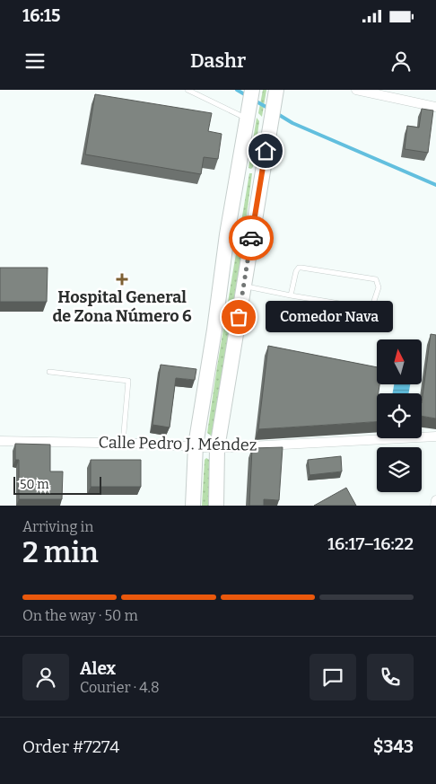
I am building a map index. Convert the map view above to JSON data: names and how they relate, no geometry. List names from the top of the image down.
{
  "streets": {
    "street": ["Calle Pedro J. Méndez"]
  },
  "places": {
    "health": ["Hospital General de Zona Número 6"],
    "other": ["Comedor Nava"]
  },
  "scale_bar": "50 m",
  "north": "top",
  "page": {
    "status": "16:15",
    "header": "Dashr",
    "bubble": "Comedor Nava",
    "scale": "50 m",
    "heading": ["2 min", "Arriving in", "16:17–16:22"],
    "panel": [
      "Alex",
      "Courier · 4.8",
      "Order #7274",
      "$343"
    ],
    "bar": "On the way · 50 m"
  }
}
